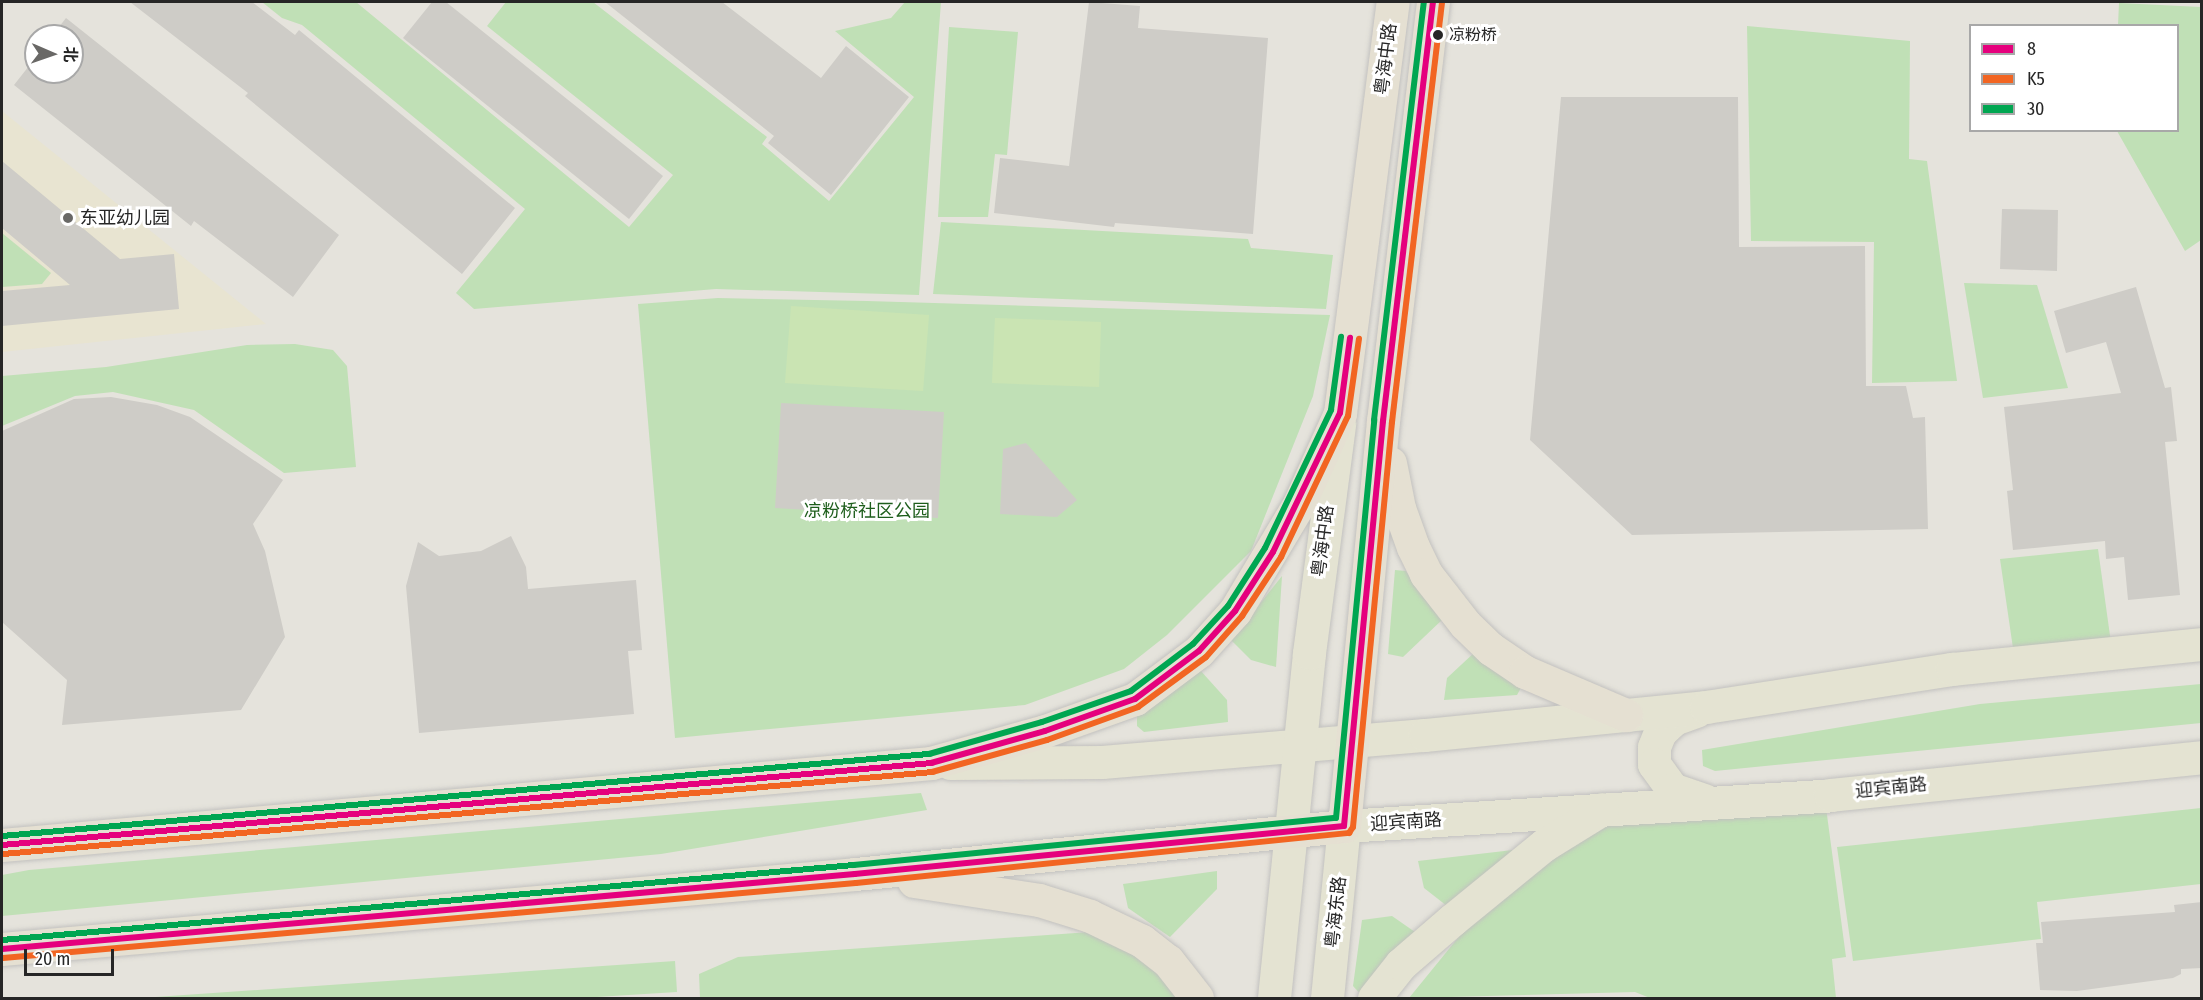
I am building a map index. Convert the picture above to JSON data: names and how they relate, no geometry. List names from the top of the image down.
{
  "streets": {
    "highway": ["粤海中路", "迎宾南路"],
    "main road": ["粤海东路"]
  },
  "crossings": [
    ["粤海中路", "迎宾南路"],
    ["迎宾南路", "粤海东路"]
  ],
  "parks": ["凉粉桥社区公园"],
  "places": ["凉粉桥", "东亚幼儿园"],
  "lines": ["transit line 8", "transit line 30", "transit line K5"],
  "legend": ["8", "K5", "30"],
  "scale_bar": "20 m",
  "north": "right"
}
